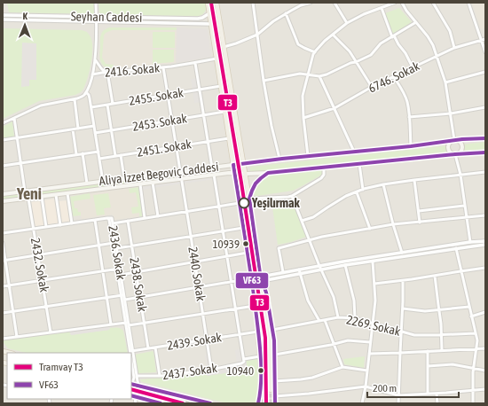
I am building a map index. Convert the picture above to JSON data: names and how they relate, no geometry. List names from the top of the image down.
{
  "streets": {
    "main road": ["Aliya İzzet Begoviç Caddesi"],
    "street": [
      "Seyhan Caddesi",
      "2416. Sokak",
      "6746. Sokak",
      "2455. Sokak",
      "2453. Sokak",
      "2451. Sokak",
      "2436. Sokak",
      "2432. Sokak",
      "2440. Sokak",
      "2438. Sokak",
      "2269. Sokak",
      "2439. Sokak",
      "2437. Sokak"
    ]
  },
  "crossings": [
    ["Aliya İzzet Begoviç Caddesi", "2432. Sokak"],
    ["Aliya İzzet Begoviç Caddesi", "2440. Sokak"],
    ["2436. Sokak", "2439. Sokak"],
    ["2436. Sokak", "2437. Sokak"],
    ["2440. Sokak", "2439. Sokak"],
    ["2440. Sokak", "2437. Sokak"],
    ["2438. Sokak", "2439. Sokak"]
  ],
  "districts": ["Yeni"],
  "places": ["Yeşilırmak", "10939", "10940"],
  "lines": ["tram line T3", "transit line VF63"],
  "legend": ["Tramvay T3", "VF63"],
  "scale_bar": "200 m",
  "north": "top"
}
